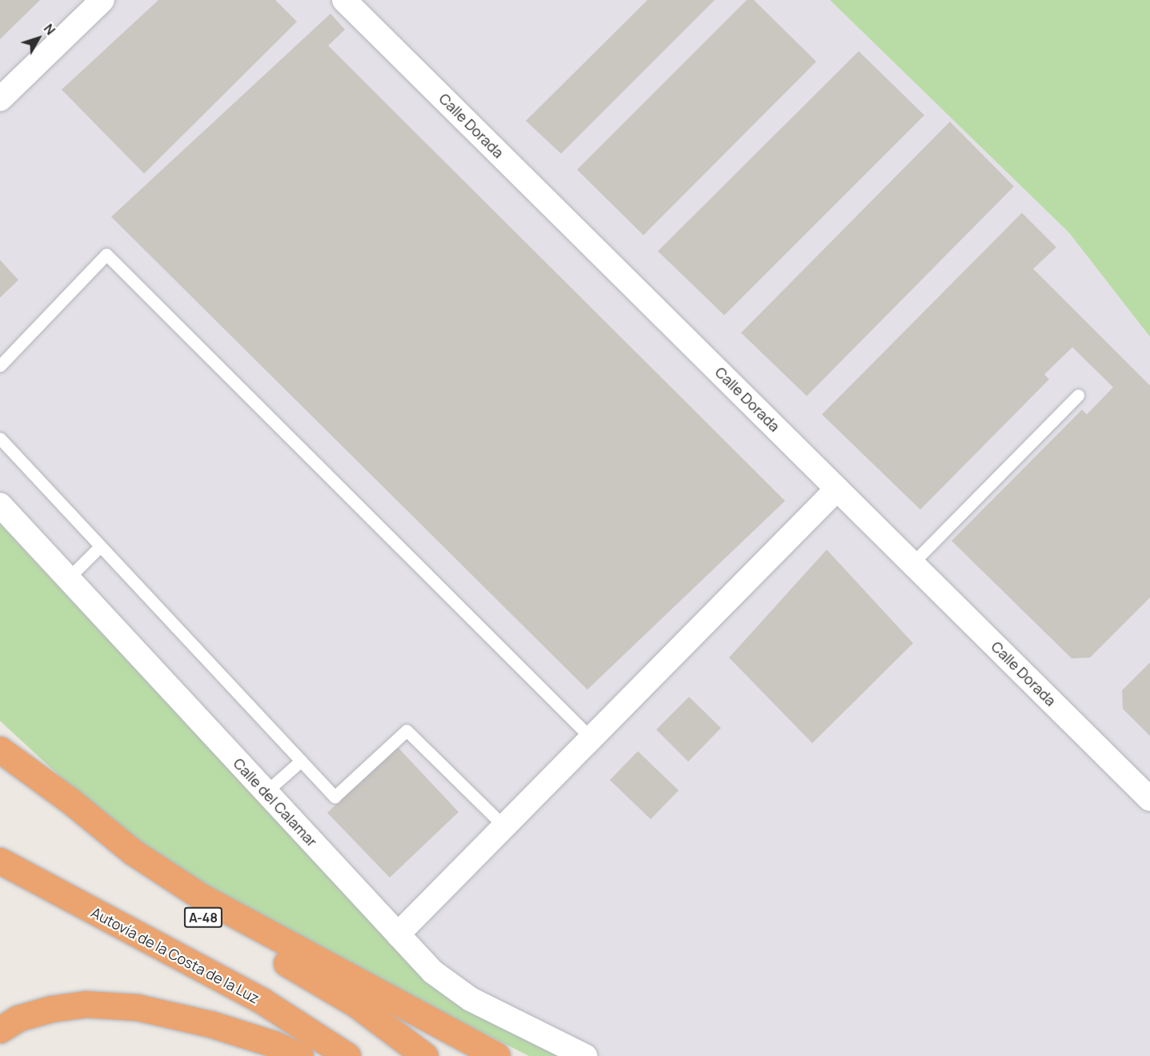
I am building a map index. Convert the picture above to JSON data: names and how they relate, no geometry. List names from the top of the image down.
{
  "streets": {
    "highway": ["A-48", "Autovía de la Costa de la Luz"],
    "street": ["Calle Dorada", "Calle del Calamar"]
  },
  "north": "top right"
}
